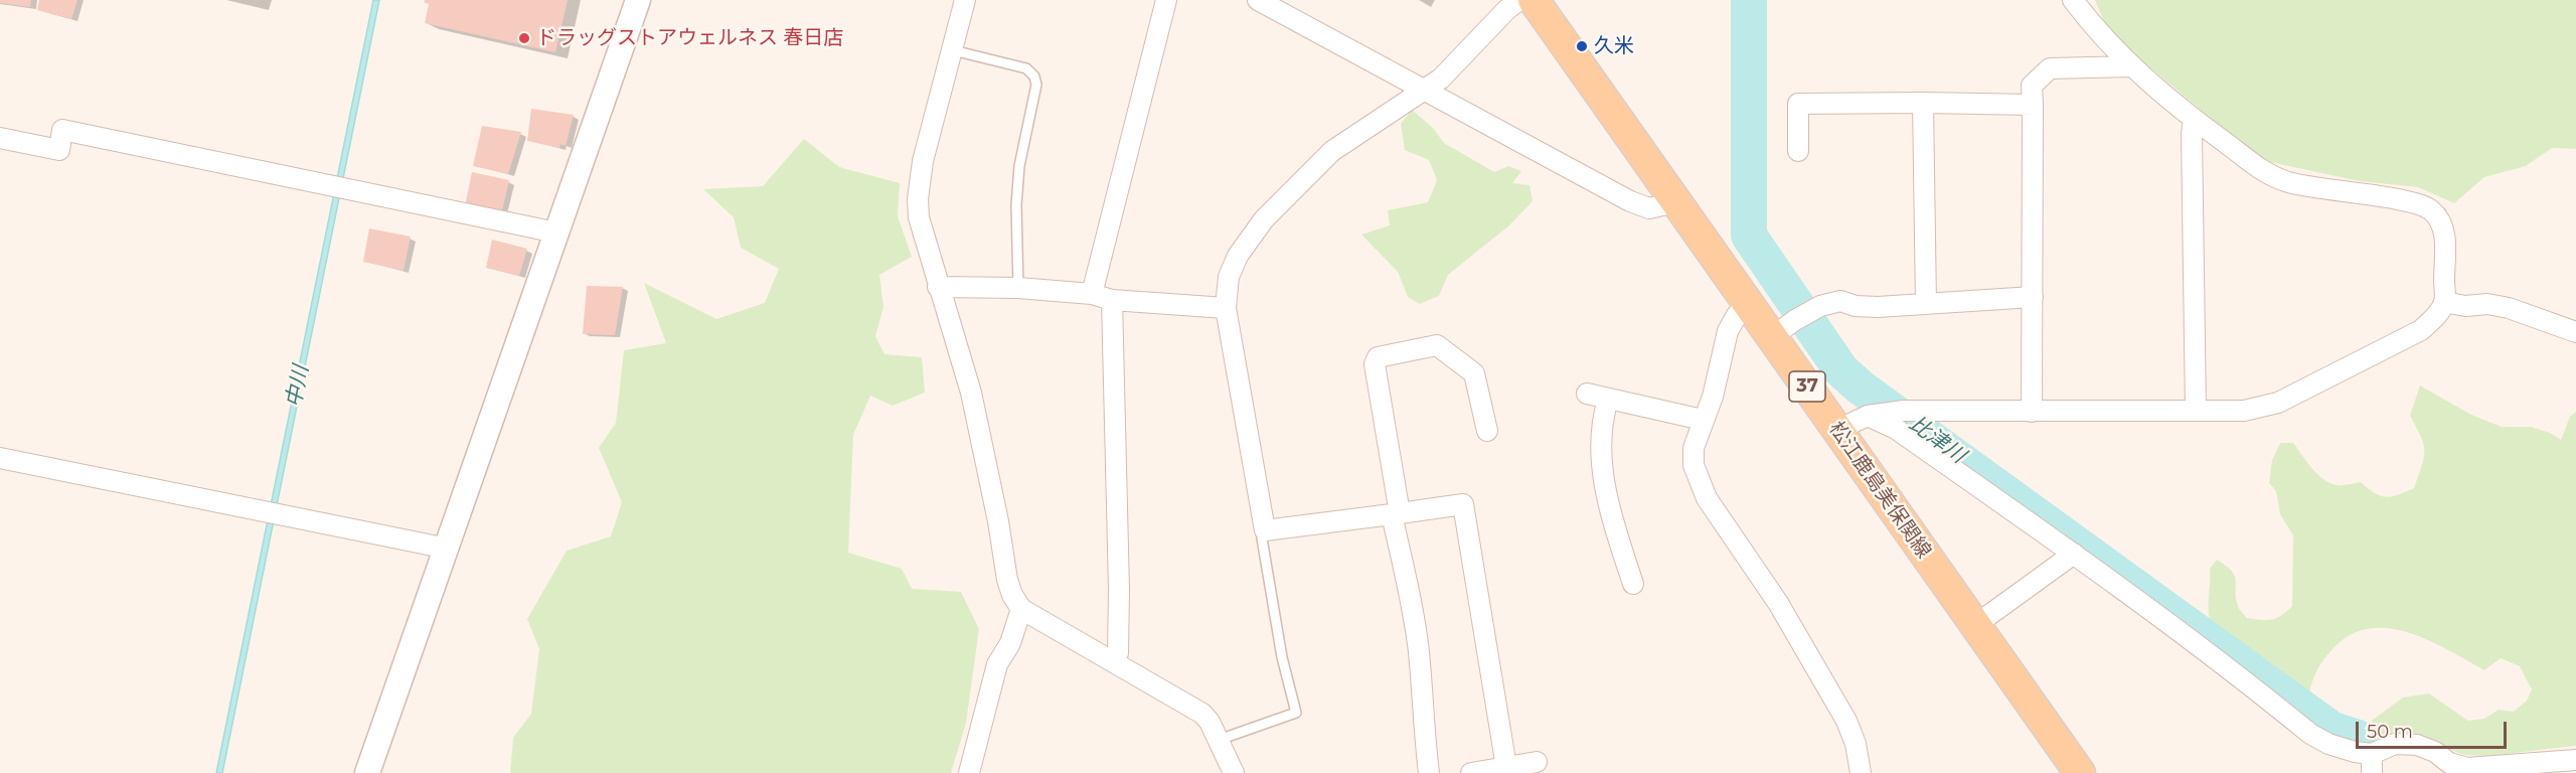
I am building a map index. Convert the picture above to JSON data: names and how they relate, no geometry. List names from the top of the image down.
{
  "streets": {
    "main road": ["37", "松江鹿島美保関線"]
  },
  "water": ["中川", "比津川"],
  "places": ["ドラッグストアウェルネス 春日店", "久米"],
  "scale_bar": "50 m"
}
